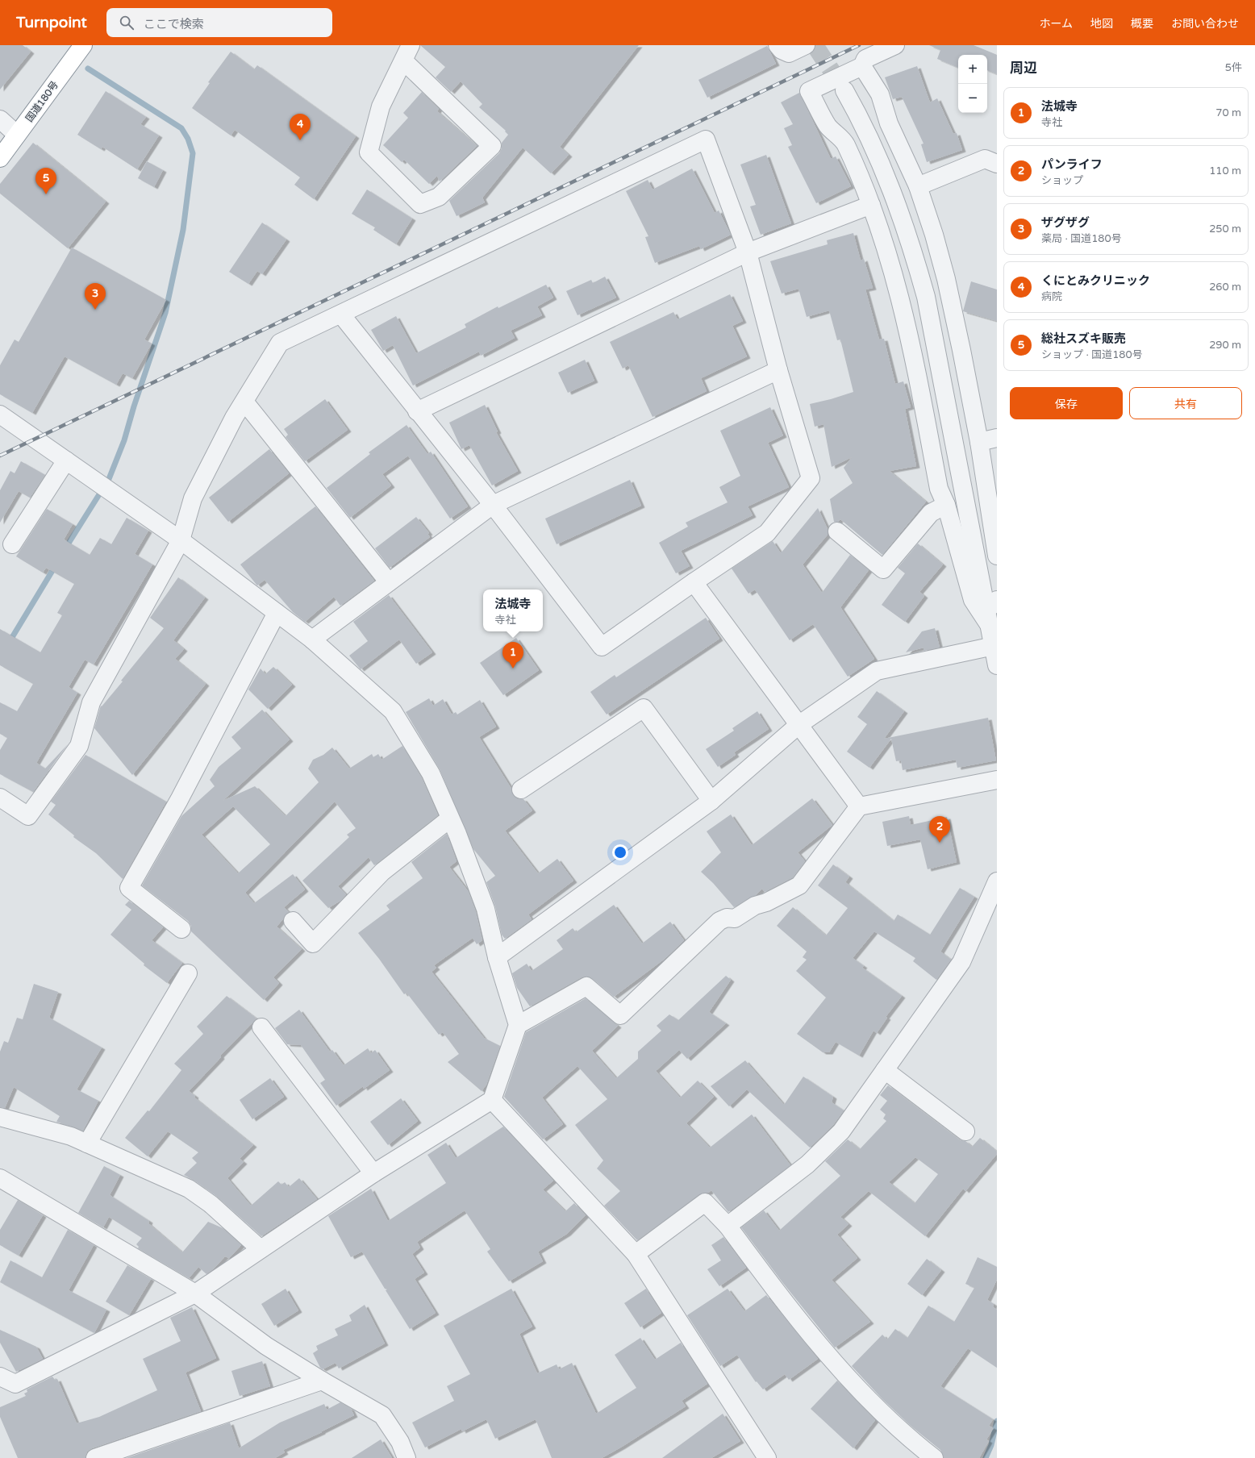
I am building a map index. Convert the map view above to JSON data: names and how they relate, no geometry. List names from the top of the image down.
{
  "streets": {
    "highway": ["国道180号"]
  },
  "page": {
    "header": "Turnpoint",
    "search": "ここで検索",
    "nav": [
      "ホーム",
      "地図",
      "概要",
      "お問い合わせ"
    ],
    "heading": ["周辺", "5件"],
    "map_buttons": ["+", "−"],
    "list": [
      {
        "mark": "1",
        "name": "法城寺",
        "note": "寺社",
        "value": "70 m"
      },
      {
        "mark": "2",
        "name": "パンライフ",
        "note": "ショップ",
        "value": "110 m"
      },
      {
        "mark": "3",
        "name": "ザグザグ",
        "note": "薬局 · 国道180号",
        "value": "250 m"
      },
      {
        "mark": "4",
        "name": "くにとみクリニック",
        "note": "病院",
        "value": "260 m"
      },
      {
        "mark": "5",
        "name": "総社スズキ販売",
        "note": "ショップ · 国道180号",
        "value": "290 m"
      }
    ],
    "pins": [
      "4",
      "5",
      "3",
      "1",
      "2"
    ],
    "buttons": ["保存", "共有"],
    "popup": ["法城寺", "寺社"]
  }
}
